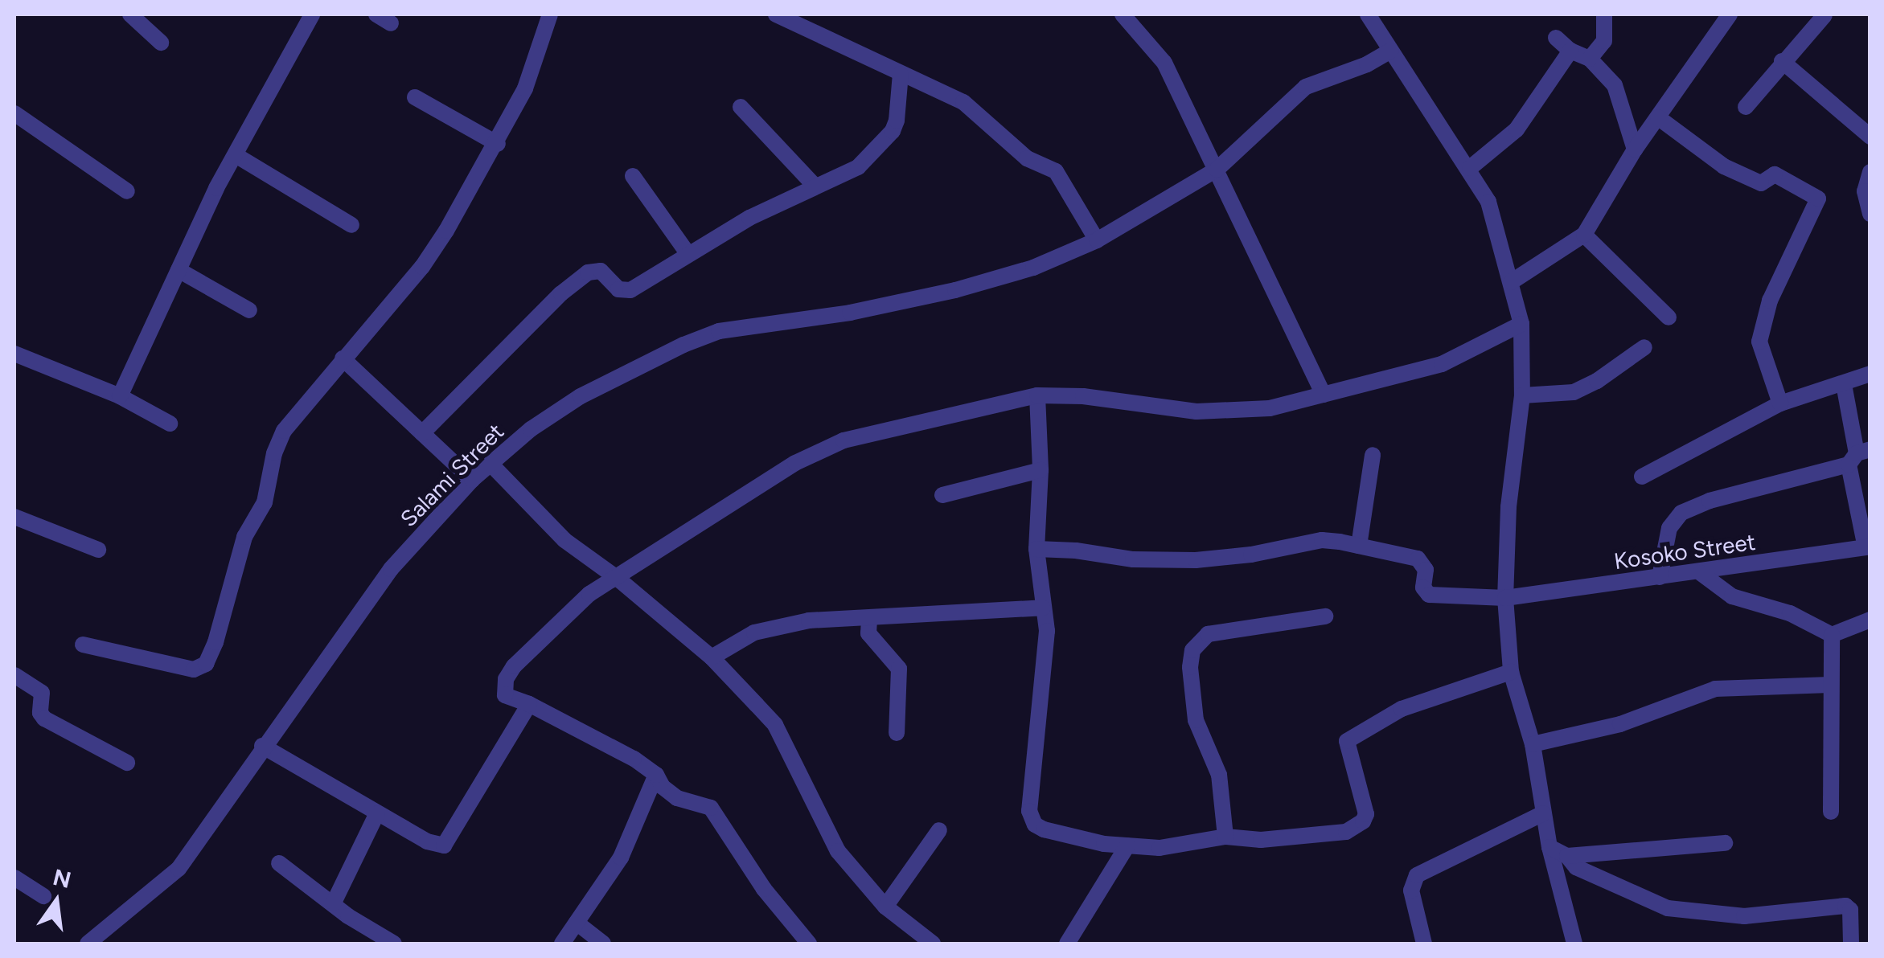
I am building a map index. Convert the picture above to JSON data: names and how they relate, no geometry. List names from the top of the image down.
{
  "streets": {
    "street": ["Salami Street", "Kosoko Street"]
  },
  "north": "top"
}
